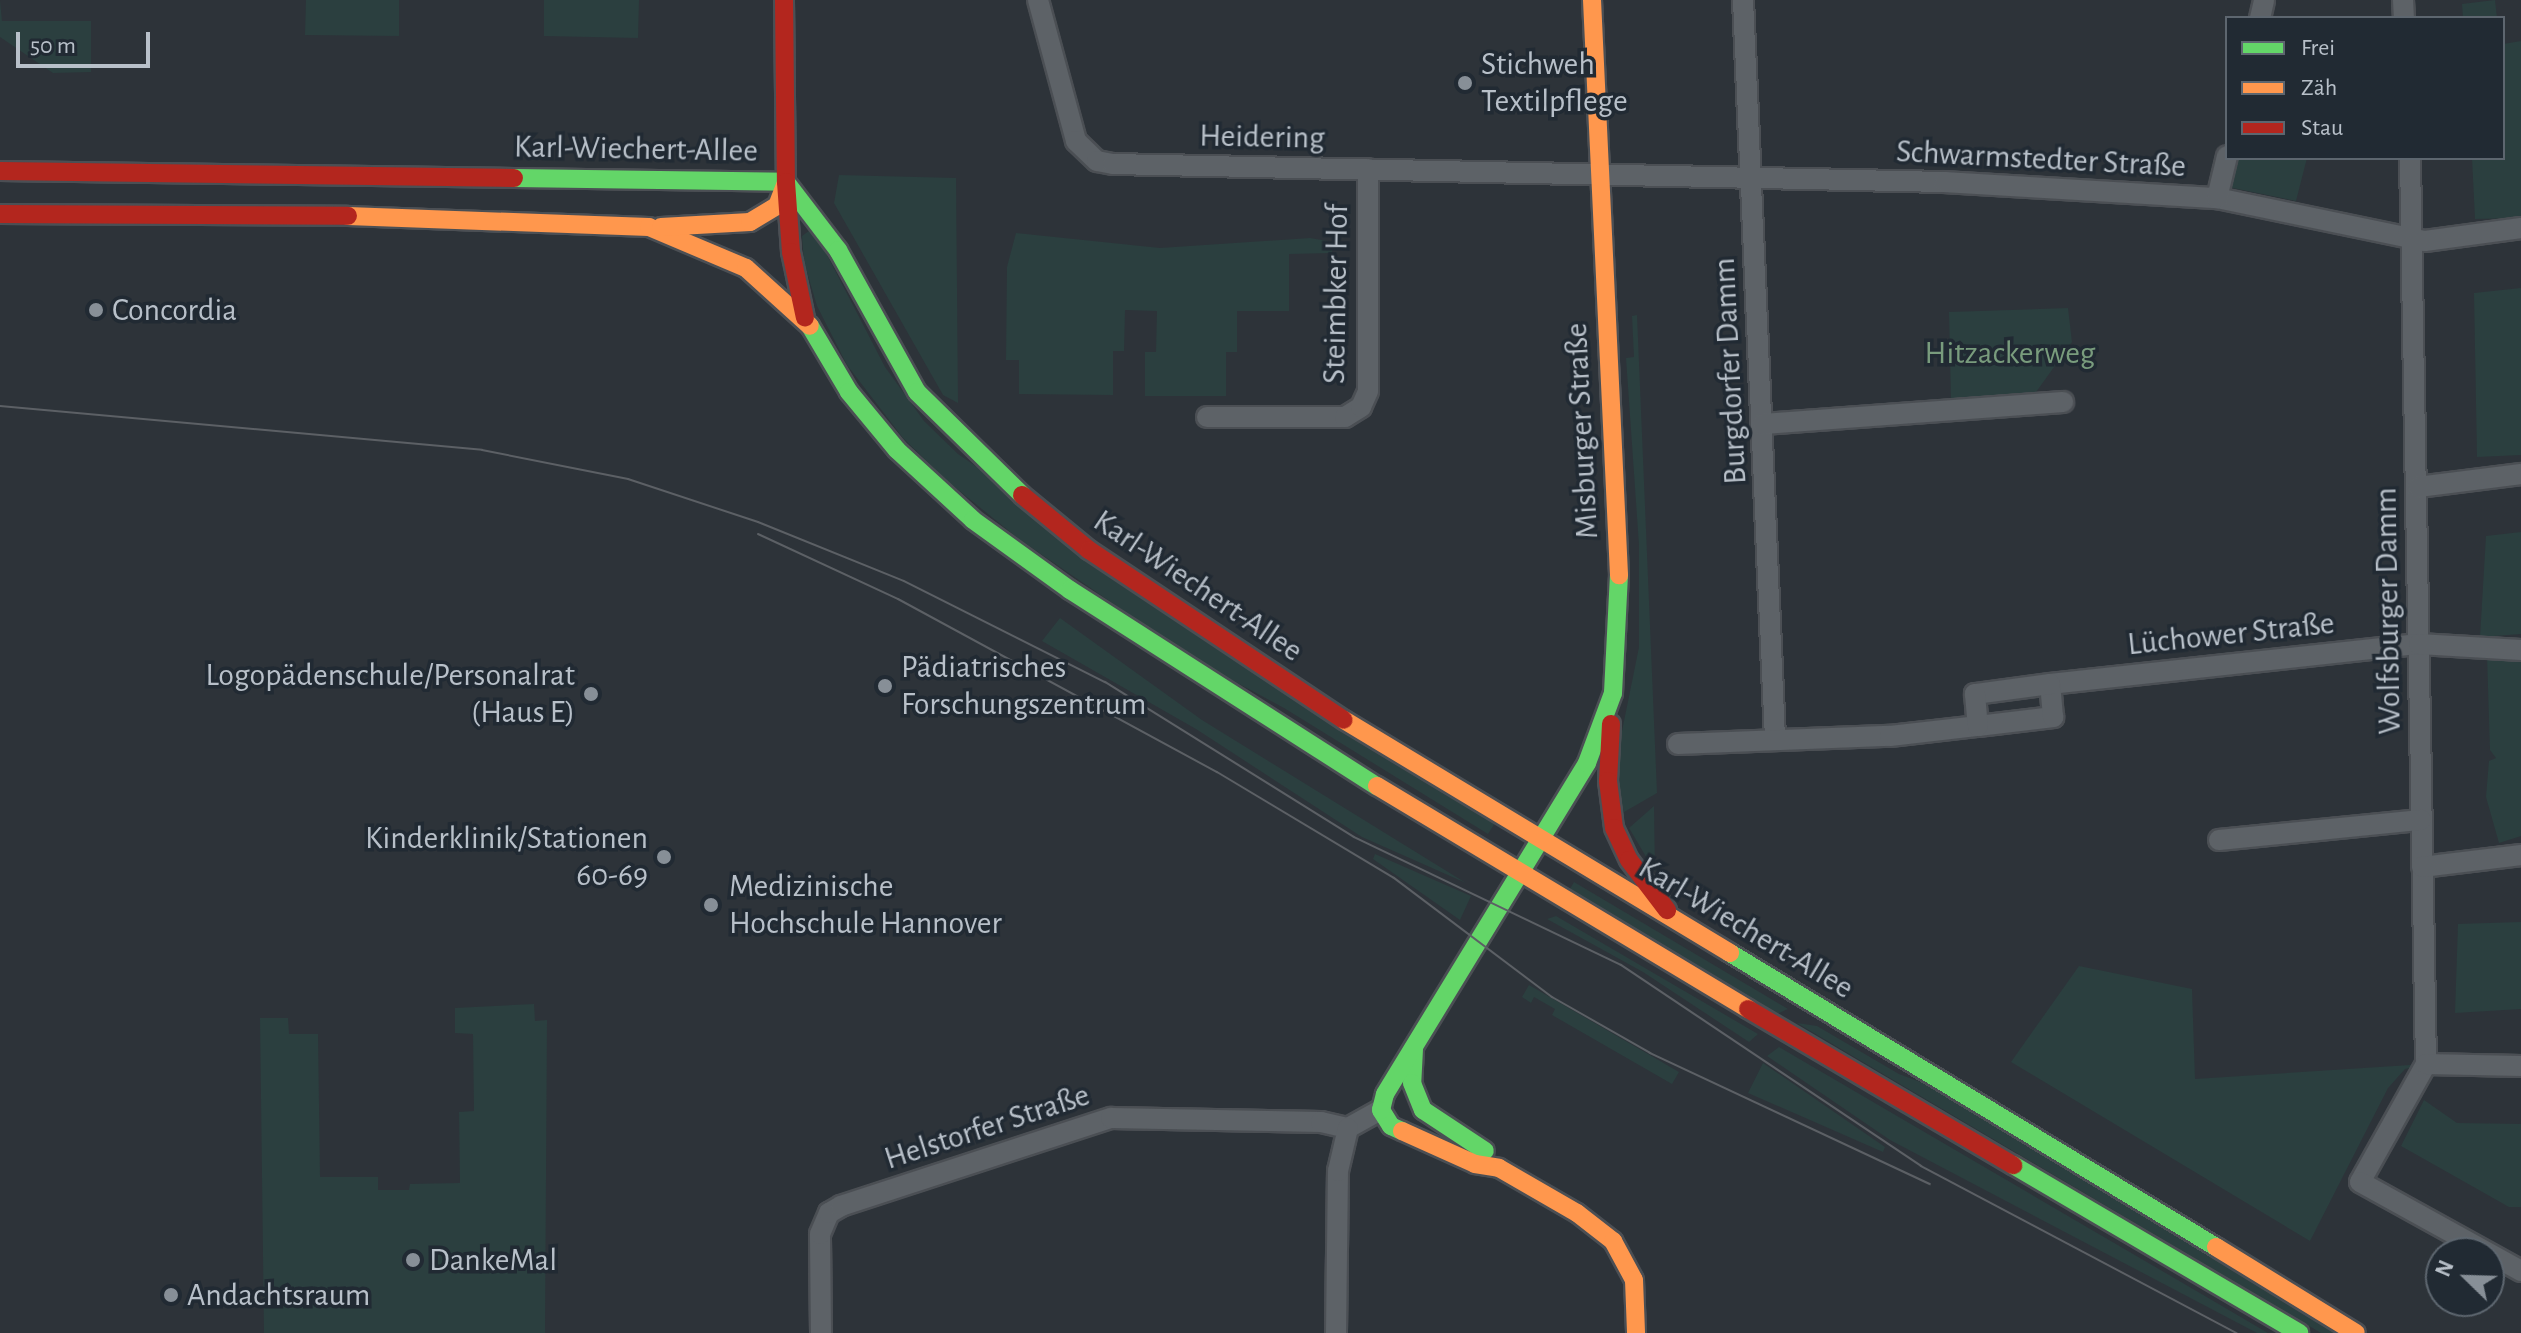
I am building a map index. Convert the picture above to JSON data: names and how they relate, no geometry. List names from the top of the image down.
{
  "streets": {
    "main road": ["Karl-Wiechert-Allee", "Misburger Straße"],
    "street": [
      "Heidering",
      "Schwarmstedter Straße",
      "Steimbker Hof",
      "Burgdorfer Damm",
      "Wolfsburger Damm",
      "Lüchower Straße",
      "Helstorfer Straße"
    ]
  },
  "crossings": [
    ["Heidering", "Schwarmstedter Straße"],
    ["Heidering", "Steimbker Hof"],
    ["Heidering", "Misburger Straße"],
    ["Karl-Wiechert-Allee", "Misburger Straße"],
    ["Schwarmstedter Straße", "Burgdorfer Damm"],
    ["Schwarmstedter Straße", "Misburger Straße"],
    ["Schwarmstedter Straße", "Wolfsburger Damm"],
    ["Wolfsburger Damm", "Lüchower Straße"]
  ],
  "parks": ["Hitzackerweg"],
  "places": [
    "Stichweh Textilpflege",
    "Concordia",
    "Pädiatrisches Forschungszentrum",
    "Logopädenschule/Personalrat (Haus E)",
    "Kinderklinik/Stationen 60-69",
    "Medizinische Hochschule Hannover",
    "DankeMal",
    "Andachtsraum"
  ],
  "legend": ["Frei", "Zäh", "Stau"],
  "scale_bar": "50 m",
  "north": "top left"
}
